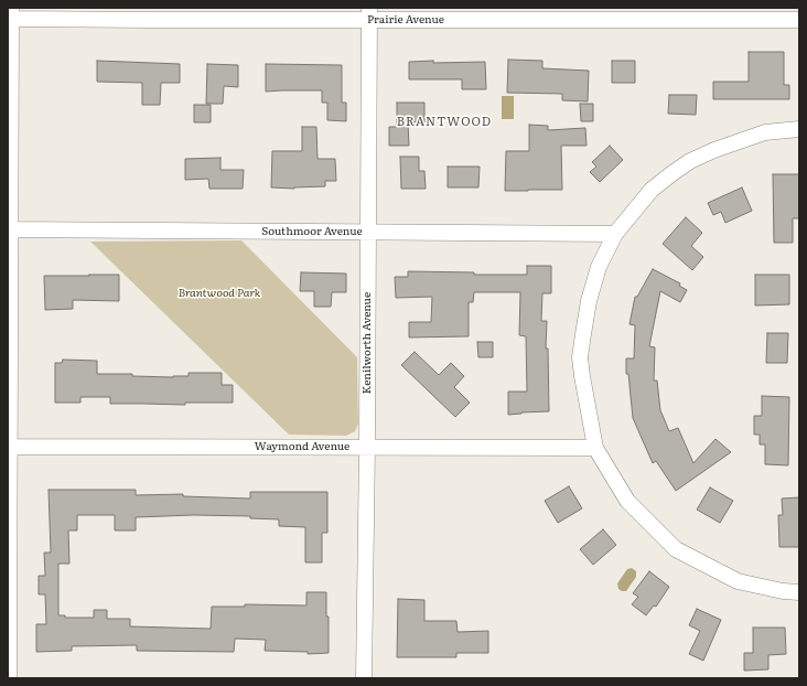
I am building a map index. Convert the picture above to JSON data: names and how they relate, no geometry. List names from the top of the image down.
{
  "streets": {
    "street": [
      "Prairie Avenue",
      "Southmoor Avenue",
      "Kenilworth Avenue",
      "Waymond Avenue"
    ]
  },
  "crossings": [
    ["Prairie Avenue", "Kenilworth Avenue"],
    ["Southmoor Avenue", "Kenilworth Avenue"],
    ["Kenilworth Avenue", "Waymond Avenue"]
  ],
  "districts": ["BRANTWOOD"],
  "parks": ["Brantwood Park"]
}
